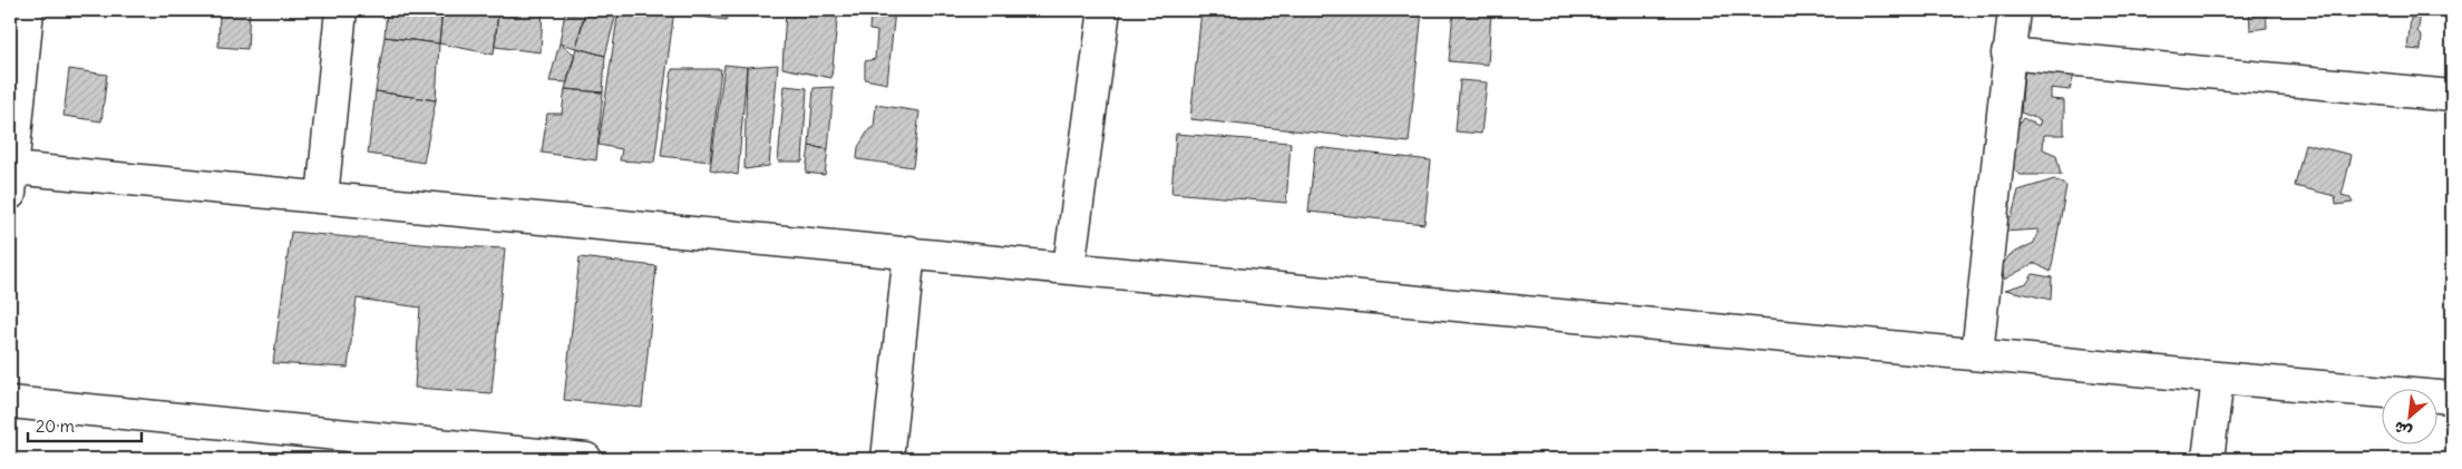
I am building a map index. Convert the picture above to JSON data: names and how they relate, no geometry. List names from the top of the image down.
{
  "scale_bar": "20 m",
  "north": "bottom left"
}
